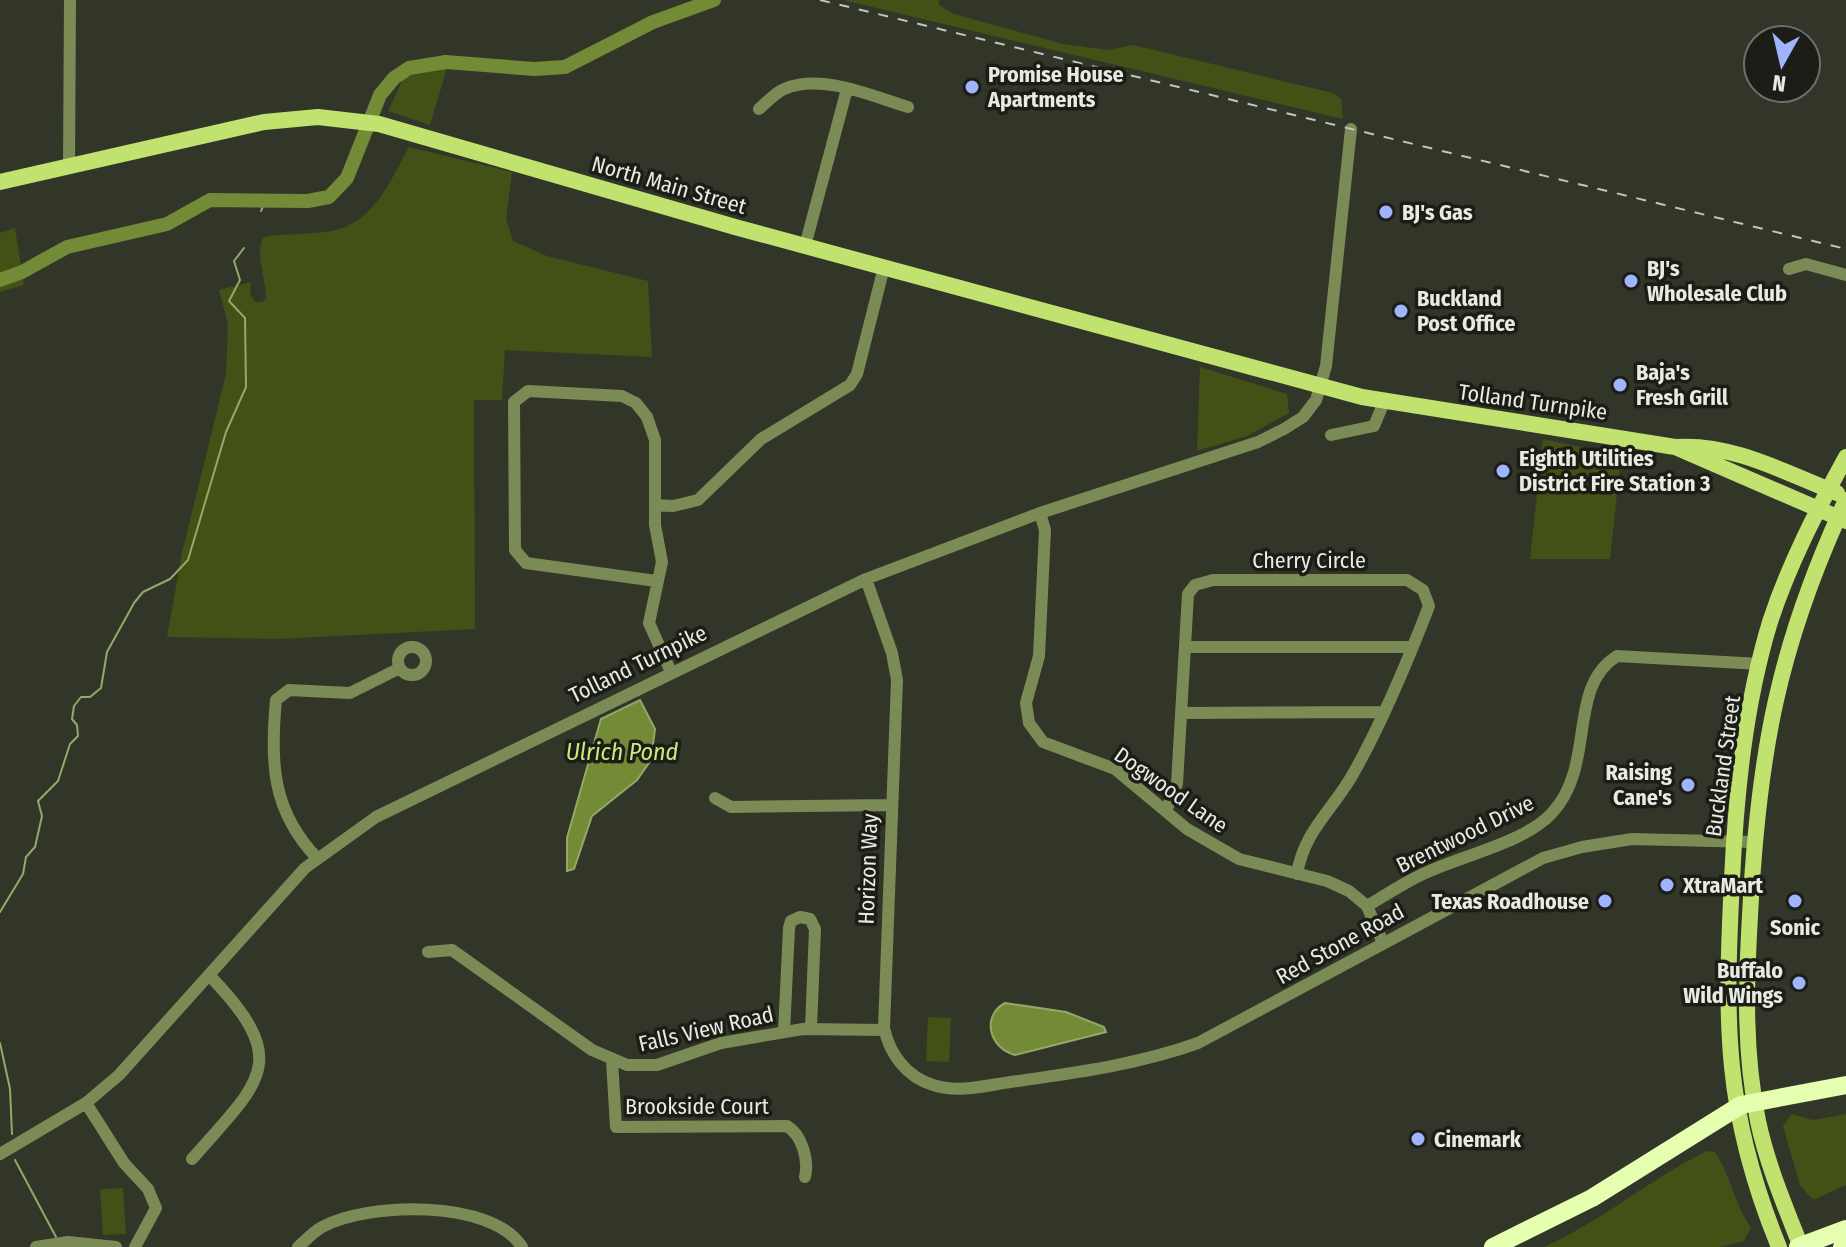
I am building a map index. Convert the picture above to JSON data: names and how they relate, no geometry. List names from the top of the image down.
{
  "streets": {
    "main road": ["North Main Street", "Tolland Turnpike", "Buckland Street"],
    "street": [
      "Cherry Circle",
      "Dogwood Lane",
      "Brentwood Drive",
      "Horizon Way",
      "Red Stone Road",
      "Falls View Road",
      "Brookside Court"
    ]
  },
  "crossings": [
    ["North Main Street", "Tolland Turnpike"],
    ["Tolland Turnpike", "Buckland Street"],
    ["Tolland Turnpike", "Dogwood Lane"],
    ["Tolland Turnpike", "Horizon Way"],
    ["Cherry Circle", "Dogwood Lane"],
    ["Buckland Street", "Brentwood Drive"],
    ["Buckland Street", "Red Stone Road"],
    ["Dogwood Lane", "Brentwood Drive"],
    ["Horizon Way", "Red Stone Road"],
    ["Horizon Way", "Falls View Road"],
    ["Falls View Road", "Brookside Court"]
  ],
  "water": ["Ulrich Pond"],
  "places": [
    "Promise House Apartments",
    "BJ's Gas",
    "BJ's Wholesale Club",
    "Buckland Post Office",
    "Baja's Fresh Grill",
    "Eighth Utilities District Fire Station 3",
    "Raising Cane's",
    "XtraMart",
    "Texas Roadhouse",
    "Sonic",
    "Buffalo Wild Wings",
    "Cinemark"
  ],
  "north": "bottom"
}
